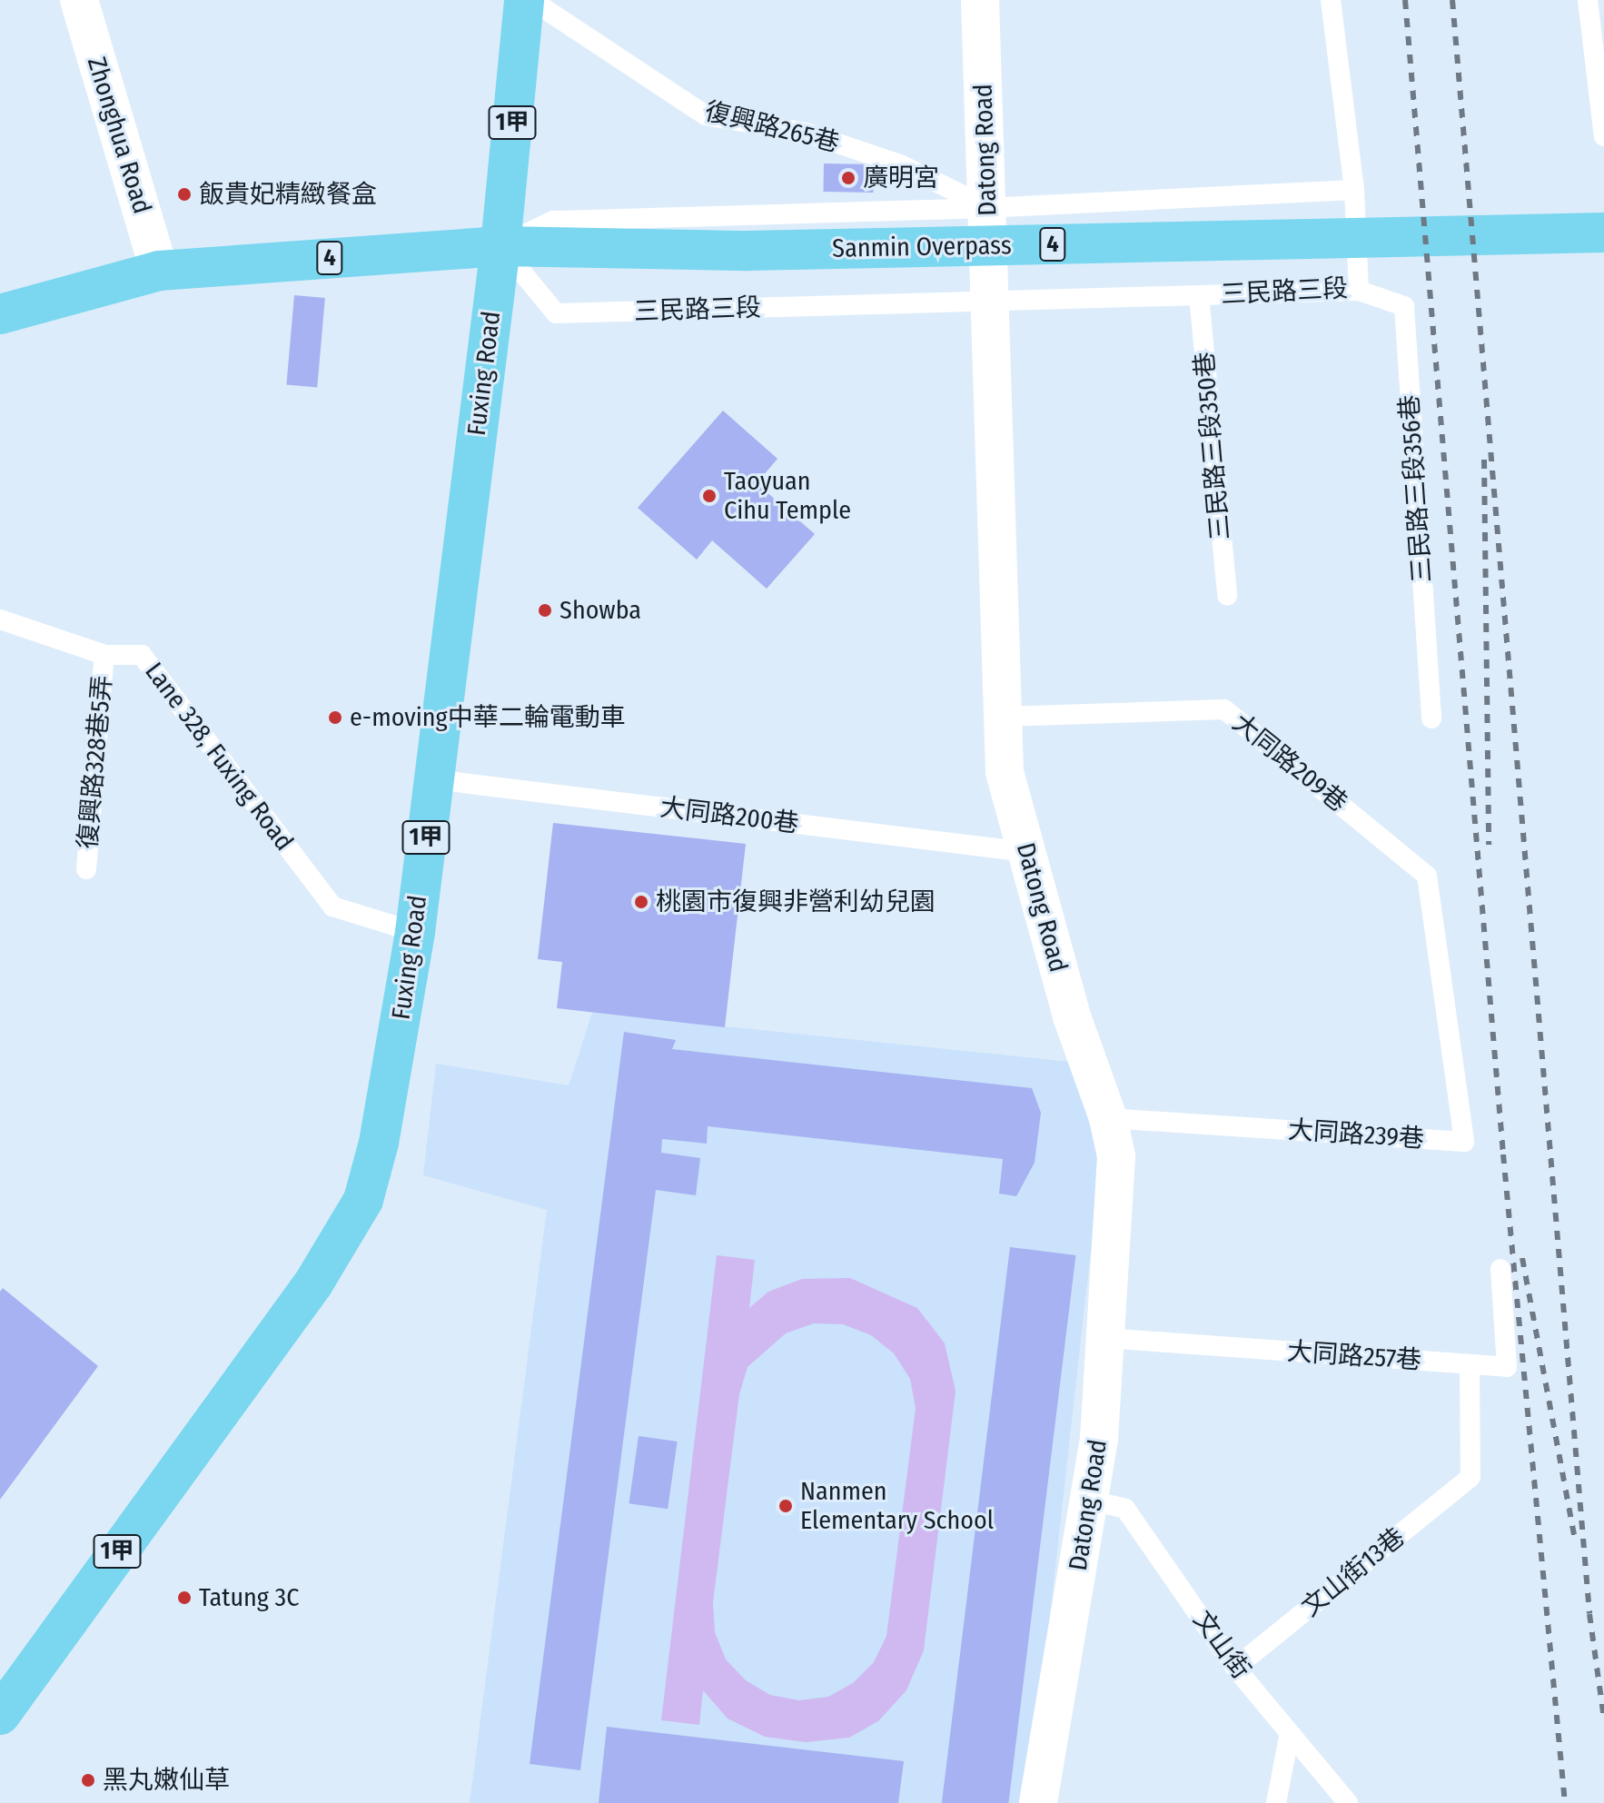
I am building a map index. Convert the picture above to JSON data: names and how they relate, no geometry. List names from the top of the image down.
{
  "streets": {
    "main road": [
      "1甲",
      "4",
      "Sanmin Overpass",
      "Fuxing Road"
    ],
    "street": ["Zhonghua Road", "Datong Road"],
    "lane": [
      "復興路265巷",
      "三民路三段",
      "三民路三段350巷",
      "三民路三段356巷",
      "Lane 328, Fuxing Road",
      "復興路328巷5弄",
      "大同路209巷",
      "大同路200巷",
      "大同路239巷",
      "大同路257巷",
      "文山街13巷",
      "文山街"
    ]
  },
  "crossings": [
    ["復興路265巷", "Datong Road"],
    ["Zhonghua Road", "4"],
    ["Datong Road", "三民路三段"],
    ["Datong Road", "大同路209巷"],
    ["Datong Road", "大同路200巷"],
    ["Datong Road", "大同路239巷"],
    ["Datong Road", "大同路257巷"],
    ["Datong Road", "文山街"],
    ["4", "Sanmin Overpass"],
    ["4", "三民路三段"],
    ["4", "Fuxing Road"],
    ["Sanmin Overpass", "三民路三段"],
    ["Sanmin Overpass", "Fuxing Road"],
    ["三民路三段", "Fuxing Road"],
    ["三民路三段", "三民路三段350巷"],
    ["三民路三段", "三民路三段356巷"],
    ["Fuxing Road", "Lane 328, Fuxing Road"],
    ["Fuxing Road", "大同路200巷"],
    ["Lane 328, Fuxing Road", "復興路328巷5弄"],
    ["大同路209巷", "大同路239巷"],
    ["大同路257巷", "文山街13巷"],
    ["文山街13巷", "文山街"]
  ],
  "places": [
    "廣明宮",
    "飯貴妃精緻餐盒",
    "Taoyuan Cihu Temple",
    "Showba",
    "e-moving中華二輪電動車",
    "桃園市復興非營利幼兒園",
    "Nanmen Elementary School",
    "Tatung 3C",
    "黑丸嫩仙草"
  ]
}
